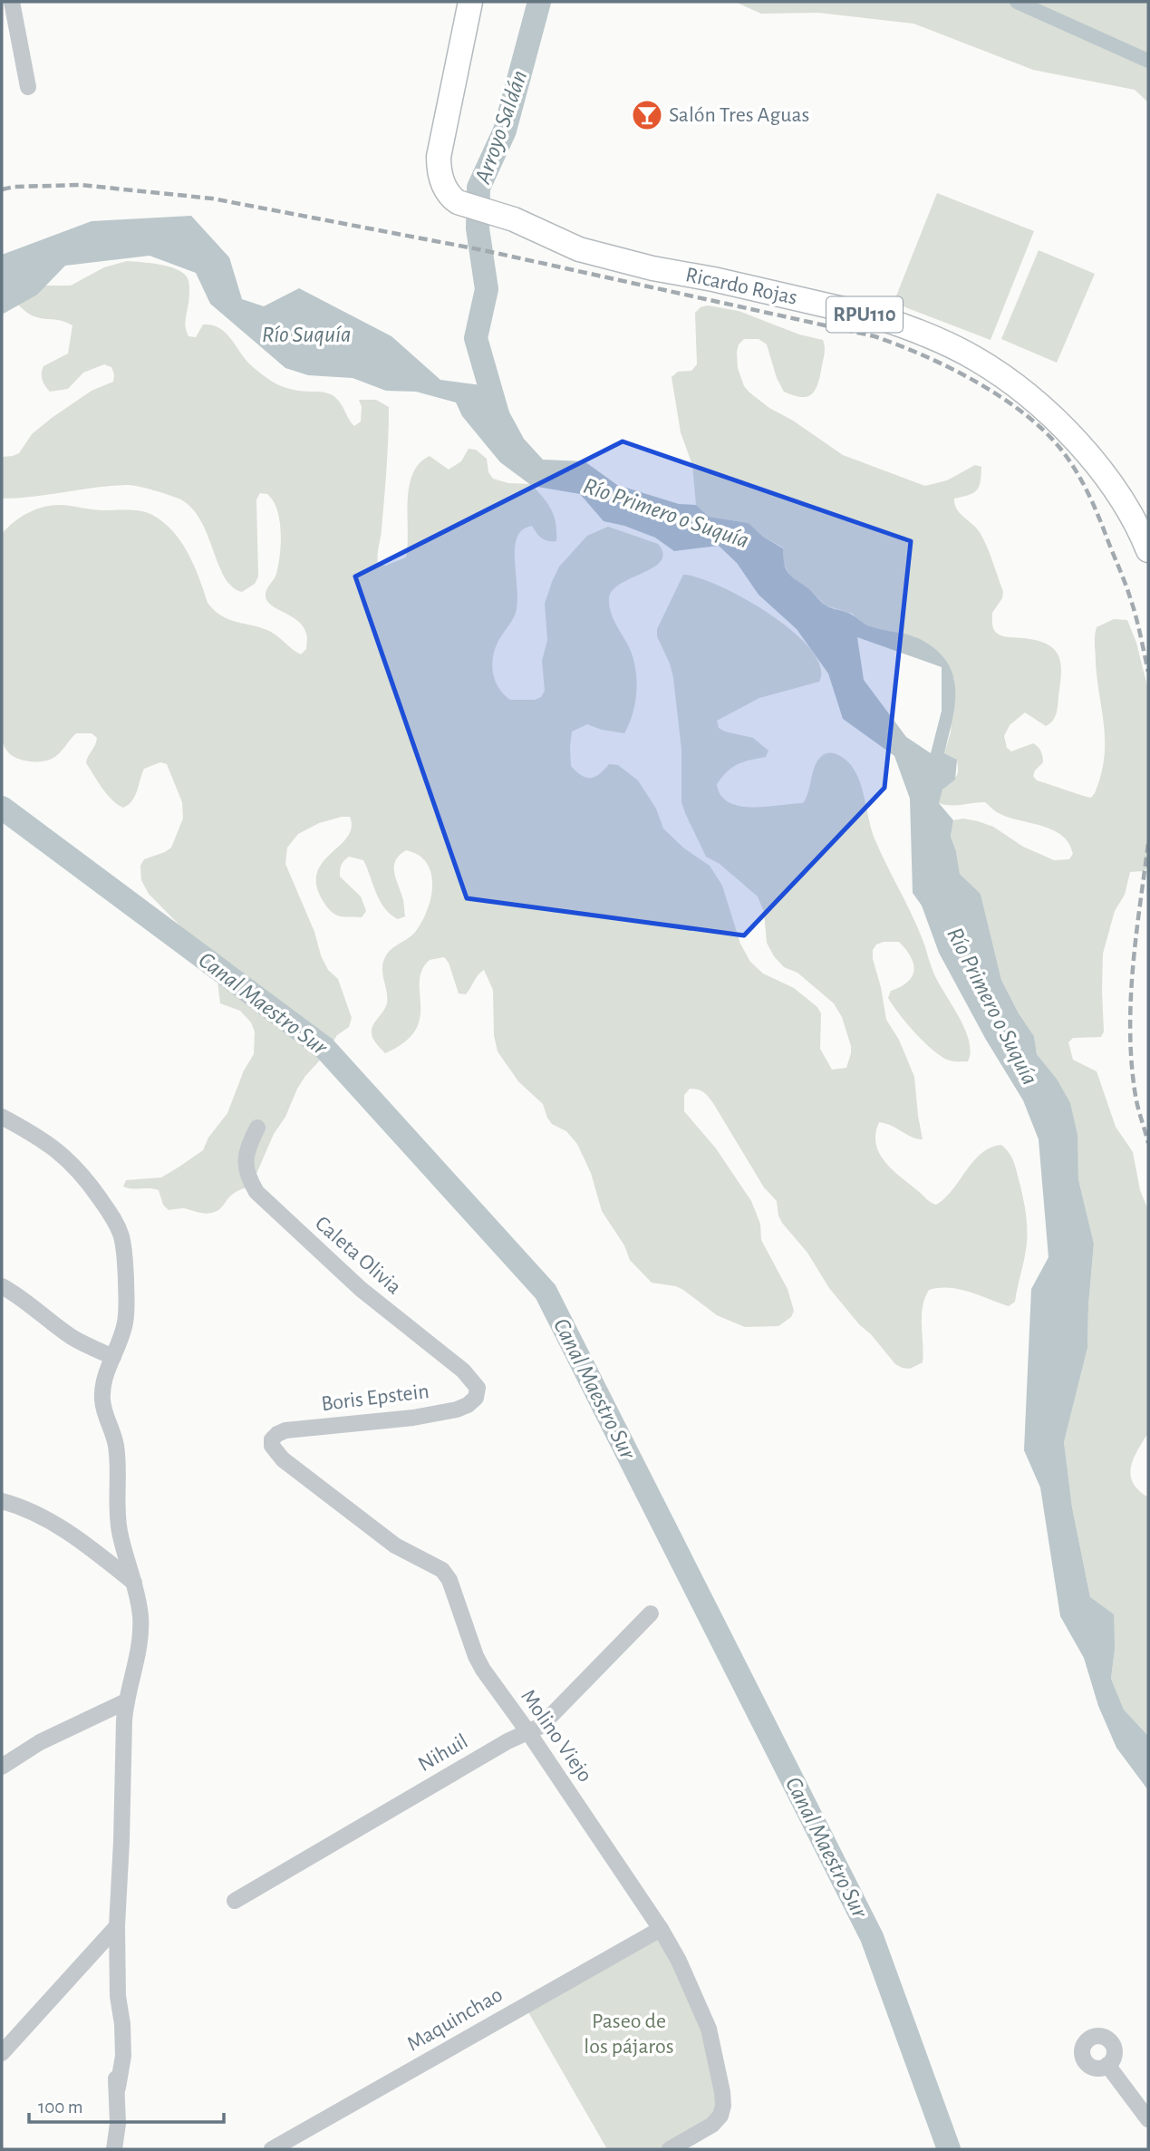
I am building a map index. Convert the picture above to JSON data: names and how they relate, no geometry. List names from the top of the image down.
{
  "streets": {
    "main road": ["Ricardo Rojas", "RPU110"],
    "street": [
      "Caleta Olivia",
      "Boris Epstein",
      "Molino Viejo",
      "Nihuil",
      "Maquinchao"
    ]
  },
  "crossings": [
    ["Caleta Olivia", "Boris Epstein"],
    ["Boris Epstein", "Molino Viejo"],
    ["Molino Viejo", "Nihuil"],
    ["Molino Viejo", "Maquinchao"]
  ],
  "water": [
    "Arroyo Saldán",
    "Río Suquía",
    "Río Primero o Suquía",
    "Canal Maestro Sur"
  ],
  "parks": ["Paseo de los pájaros"],
  "places": {
    "bar": ["Salón Tres Aguas"]
  },
  "scale_bar": "100 m"
}
